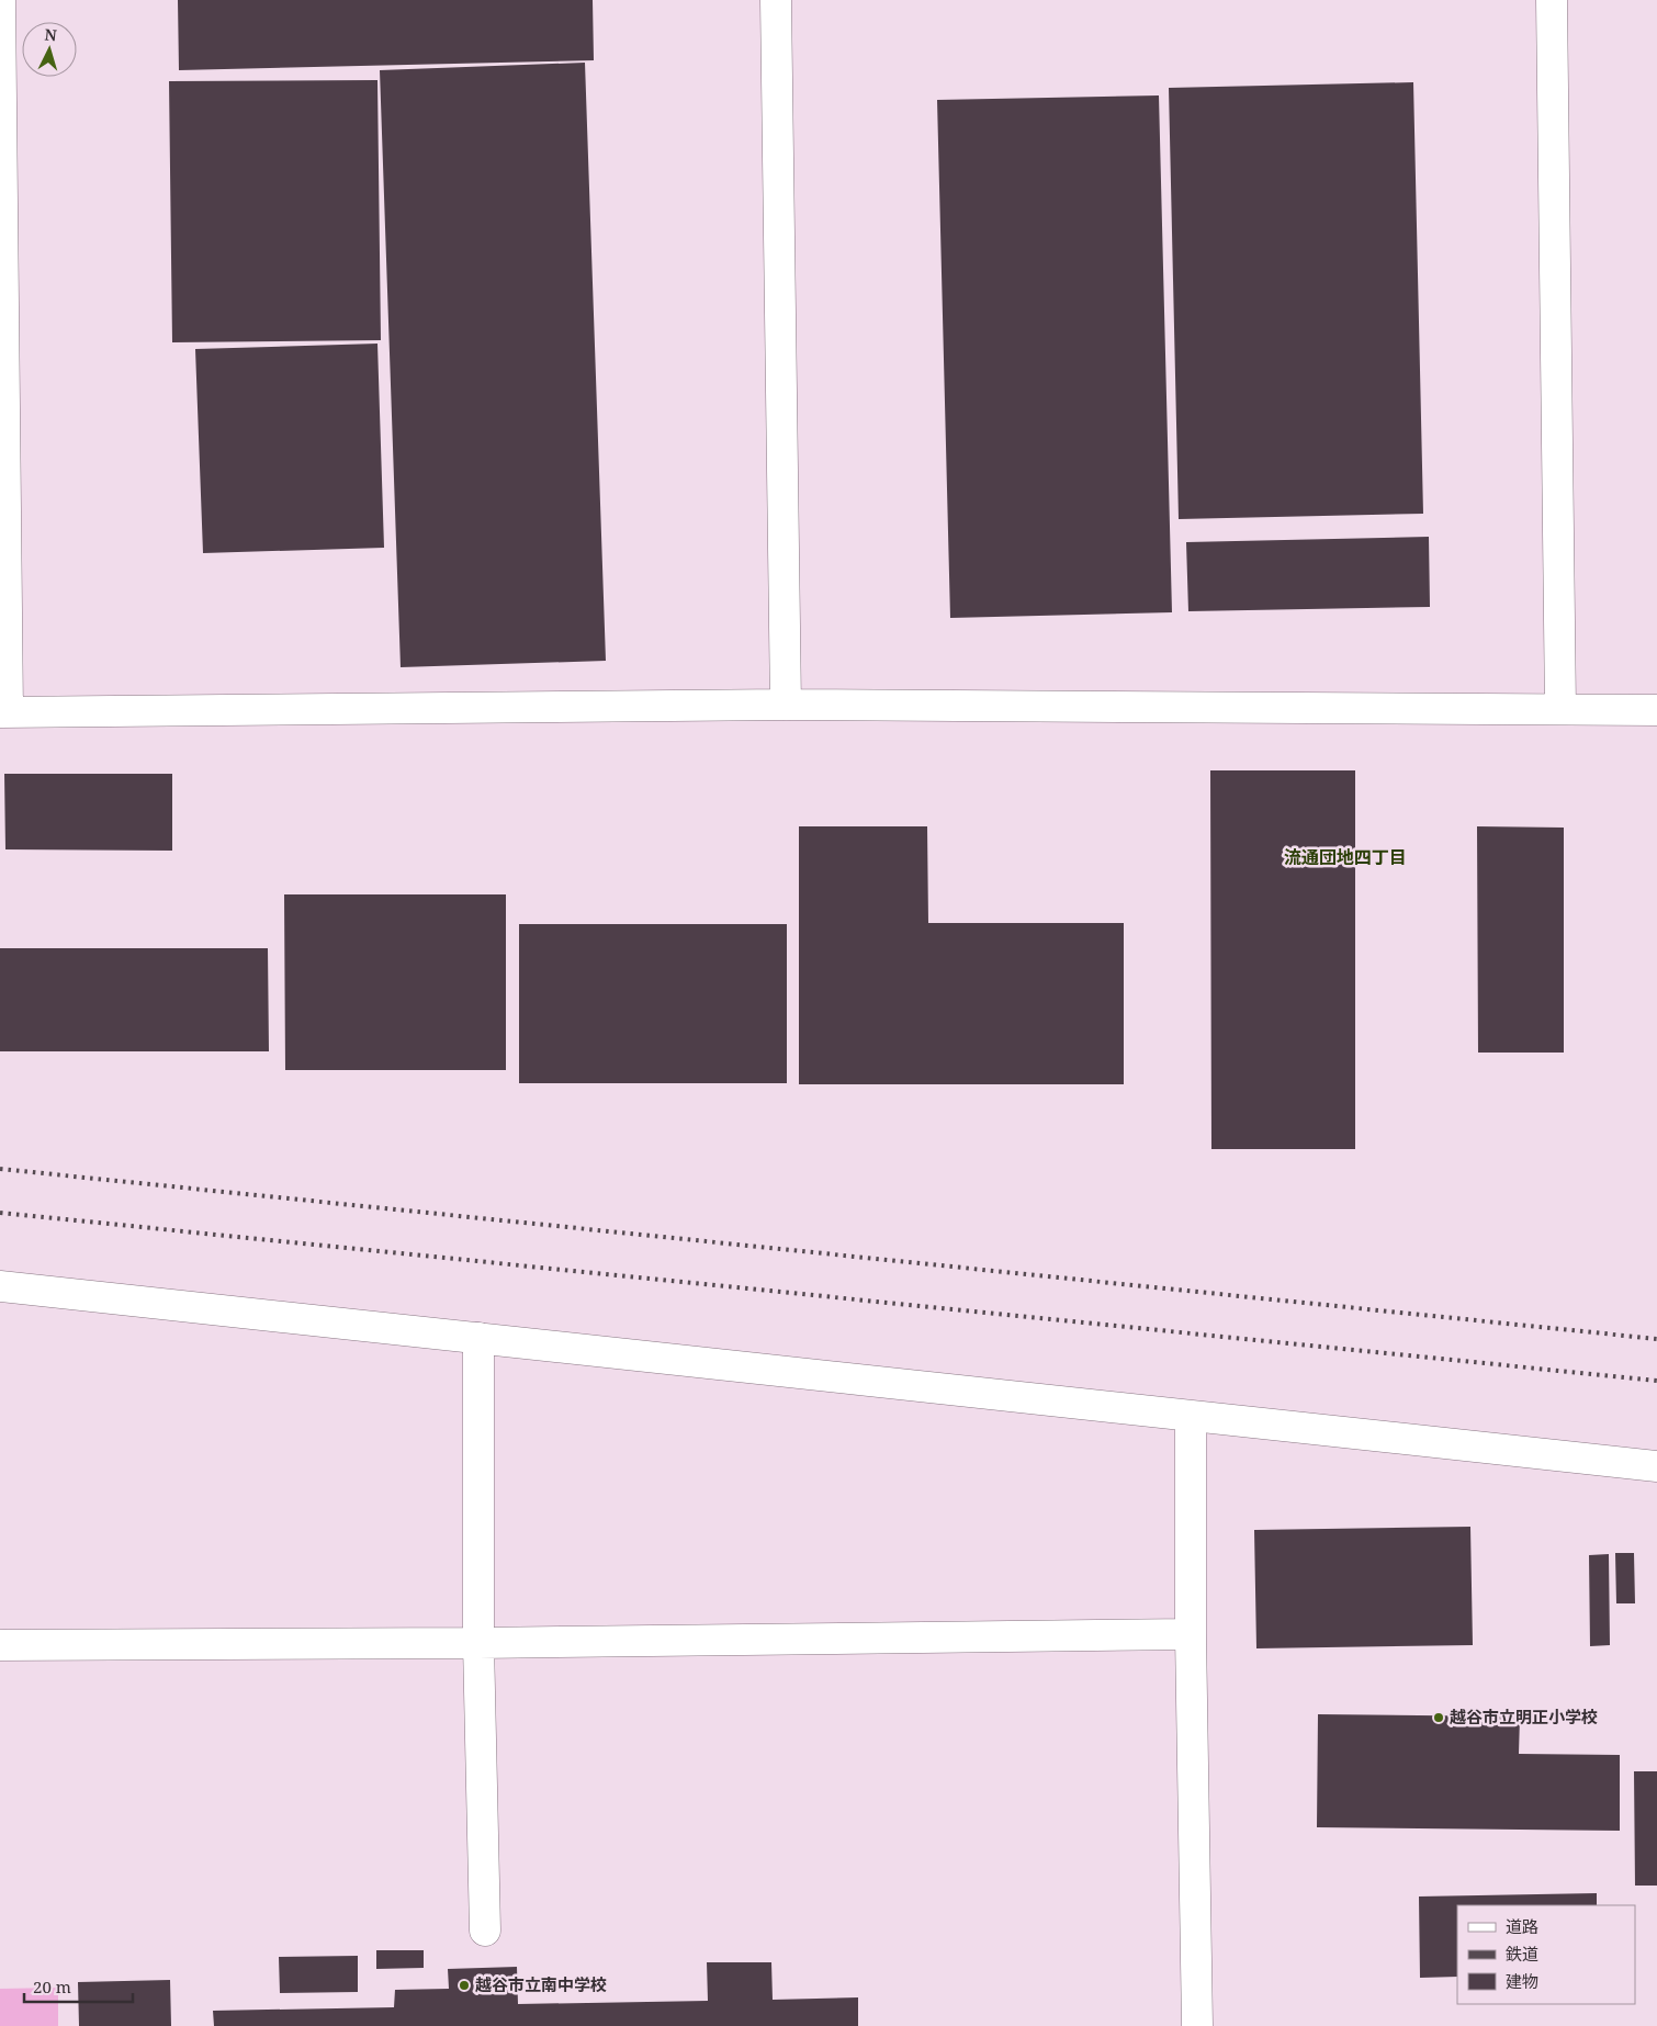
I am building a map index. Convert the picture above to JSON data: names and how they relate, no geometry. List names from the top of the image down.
{
  "districts": ["流通団地四丁目"],
  "places": ["越谷市立明正小学校", "越谷市立南中学校"],
  "legend": ["道路", "鉄道", "建物"],
  "scale_bar": "20 m",
  "north": "top"
}
